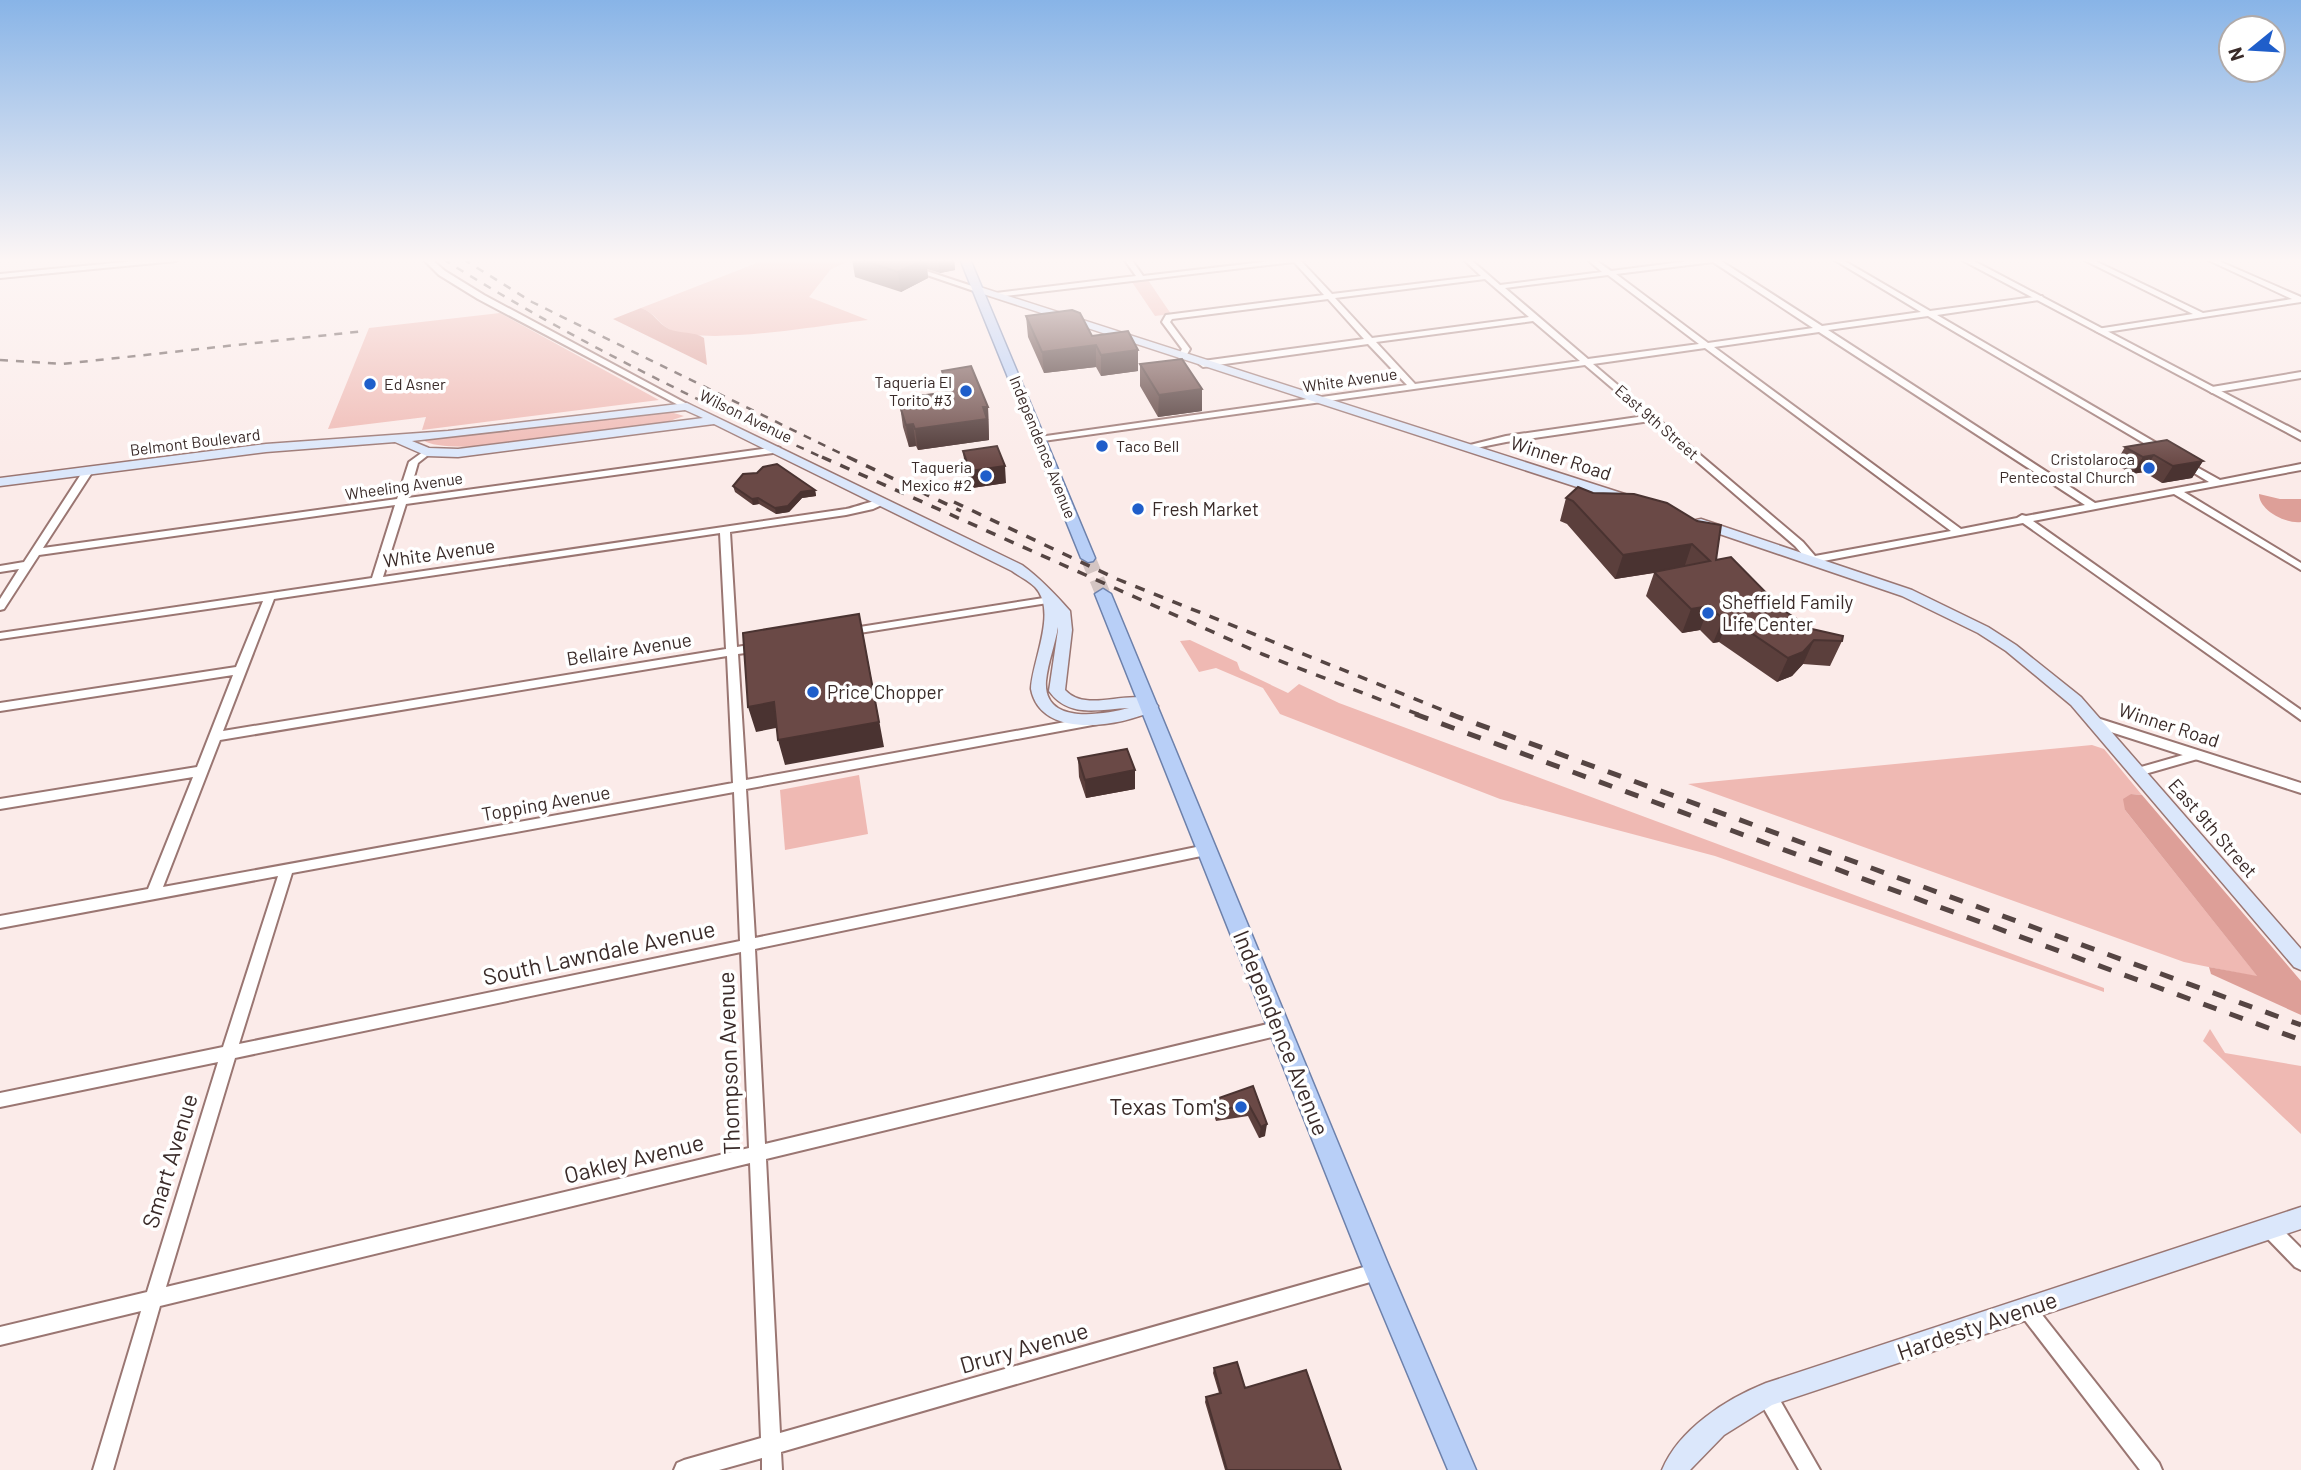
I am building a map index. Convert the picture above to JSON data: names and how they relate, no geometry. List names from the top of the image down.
{
  "streets": {
    "main road": [
      "Wilson Avenue",
      "East 9th Street",
      "Belmont Boulevard",
      "Independence Avenue",
      "Winner Road",
      "Hardesty Avenue"
    ],
    "street": [
      "White Avenue",
      "Wheeling Avenue",
      "Bellaire Avenue",
      "Topping Avenue",
      "South Lawndale Avenue",
      "Thompson Avenue",
      "Oakley Avenue",
      "Smart Avenue",
      "Drury Avenue"
    ]
  },
  "crossings": [
    ["White Avenue", "Wilson Avenue"],
    ["White Avenue", "East 9th Street"],
    ["White Avenue", "Independence Avenue"],
    ["White Avenue", "Winner Road"],
    ["White Avenue", "Thompson Avenue"],
    ["Wilson Avenue", "Belmont Boulevard"],
    ["Wilson Avenue", "Independence Avenue"],
    ["Wilson Avenue", "Wheeling Avenue"],
    ["East 9th Street", "Winner Road"],
    ["Independence Avenue", "South Lawndale Avenue"],
    ["Independence Avenue", "Oakley Avenue"],
    ["Independence Avenue", "Drury Avenue"],
    ["Bellaire Avenue", "Thompson Avenue"],
    ["Topping Avenue", "Thompson Avenue"],
    ["Topping Avenue", "Smart Avenue"],
    ["South Lawndale Avenue", "Thompson Avenue"],
    ["South Lawndale Avenue", "Smart Avenue"],
    ["Thompson Avenue", "Oakley Avenue"],
    ["Thompson Avenue", "Drury Avenue"],
    ["Oakley Avenue", "Smart Avenue"]
  ],
  "places": [
    "Ed Asner",
    "Taqueria El Torito #3",
    "Taco Bell",
    "Cristolaroca Pentecostal Church",
    "Taqueria Mexico #2",
    "Fresh Market",
    "Sheffield Family Life Center",
    "Price Chopper",
    "Texas Tom's"
  ],
  "north": "left"
}
